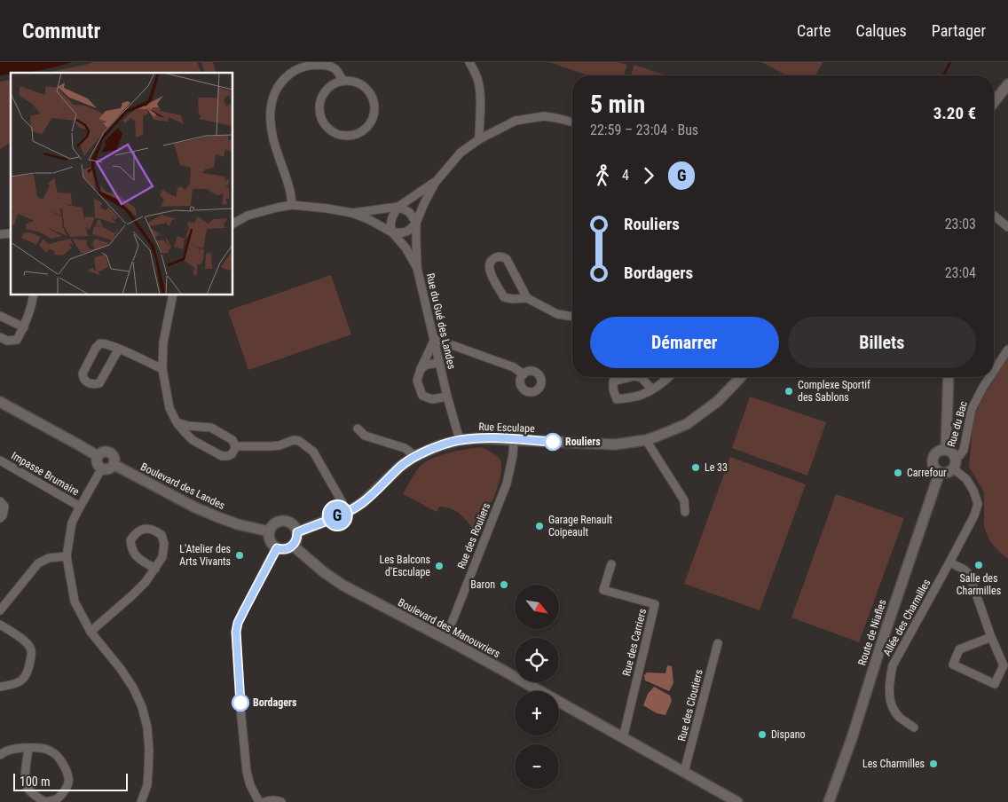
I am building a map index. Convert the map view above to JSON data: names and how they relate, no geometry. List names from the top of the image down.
{
  "streets": {
    "street": [
      "Rue du Gué des Landes",
      "Rue du Bac",
      "Rue Esculape",
      "Impasse Brumaire",
      "Boulevard des Landes",
      "Rue des Rouliers",
      "Allée des Charmilles",
      "Boulevard des Manouvriers",
      "Route de Niafles",
      "Rue des Carriers",
      "Rue des Cloutiers"
    ]
  },
  "crossings": [
    ["Rue du Gué des Landes", "Rue Esculape"],
    ["Rue du Bac", "Allée des Charmilles"],
    ["Rue du Bac", "Route de Niafles"],
    ["Rue Esculape", "Boulevard des Landes"],
    ["Rue Esculape", "Rue des Rouliers"],
    ["Rue Esculape", "Boulevard des Manouvriers"],
    ["Boulevard des Landes", "Boulevard des Manouvriers"],
    ["Rue des Rouliers", "Boulevard des Manouvriers"],
    ["Allée des Charmilles", "Route de Niafles"],
    ["Boulevard des Manouvriers", "Rue des Carriers"],
    ["Boulevard des Manouvriers", "Rue des Cloutiers"]
  ],
  "places": [
    "Complexe Sportif des Sablons",
    "Rouliers",
    "Le 33",
    "Carrefour",
    "Garage Renault Coipeault",
    "L'Atelier des Arts Vivants",
    "Salle des Charmilles",
    "Les Balcons d'Esculape",
    "Baron",
    "Bordagers",
    "Dispano",
    "Les Charmilles"
  ],
  "lines": ["bus line G"],
  "scale_bar": "100 m",
  "north": "bottom right",
  "page": {
    "header": "Commutr",
    "nav": ["Carte", "Calques", "Partager"],
    "on_map": "G",
    "heading": ["5 min", "22:59 – 23:04 · Bus", "3.20 €"],
    "legs": ["4", "G"],
    "list": [
      {
        "name": "Rouliers",
        "value": "23:03"
      },
      {
        "name": "Bordagers",
        "value": "23:04"
      }
    ],
    "buttons": ["Démarrer", "Billets"],
    "map_buttons": ["+", "−"],
    "scale": "100 m"
  }
}
